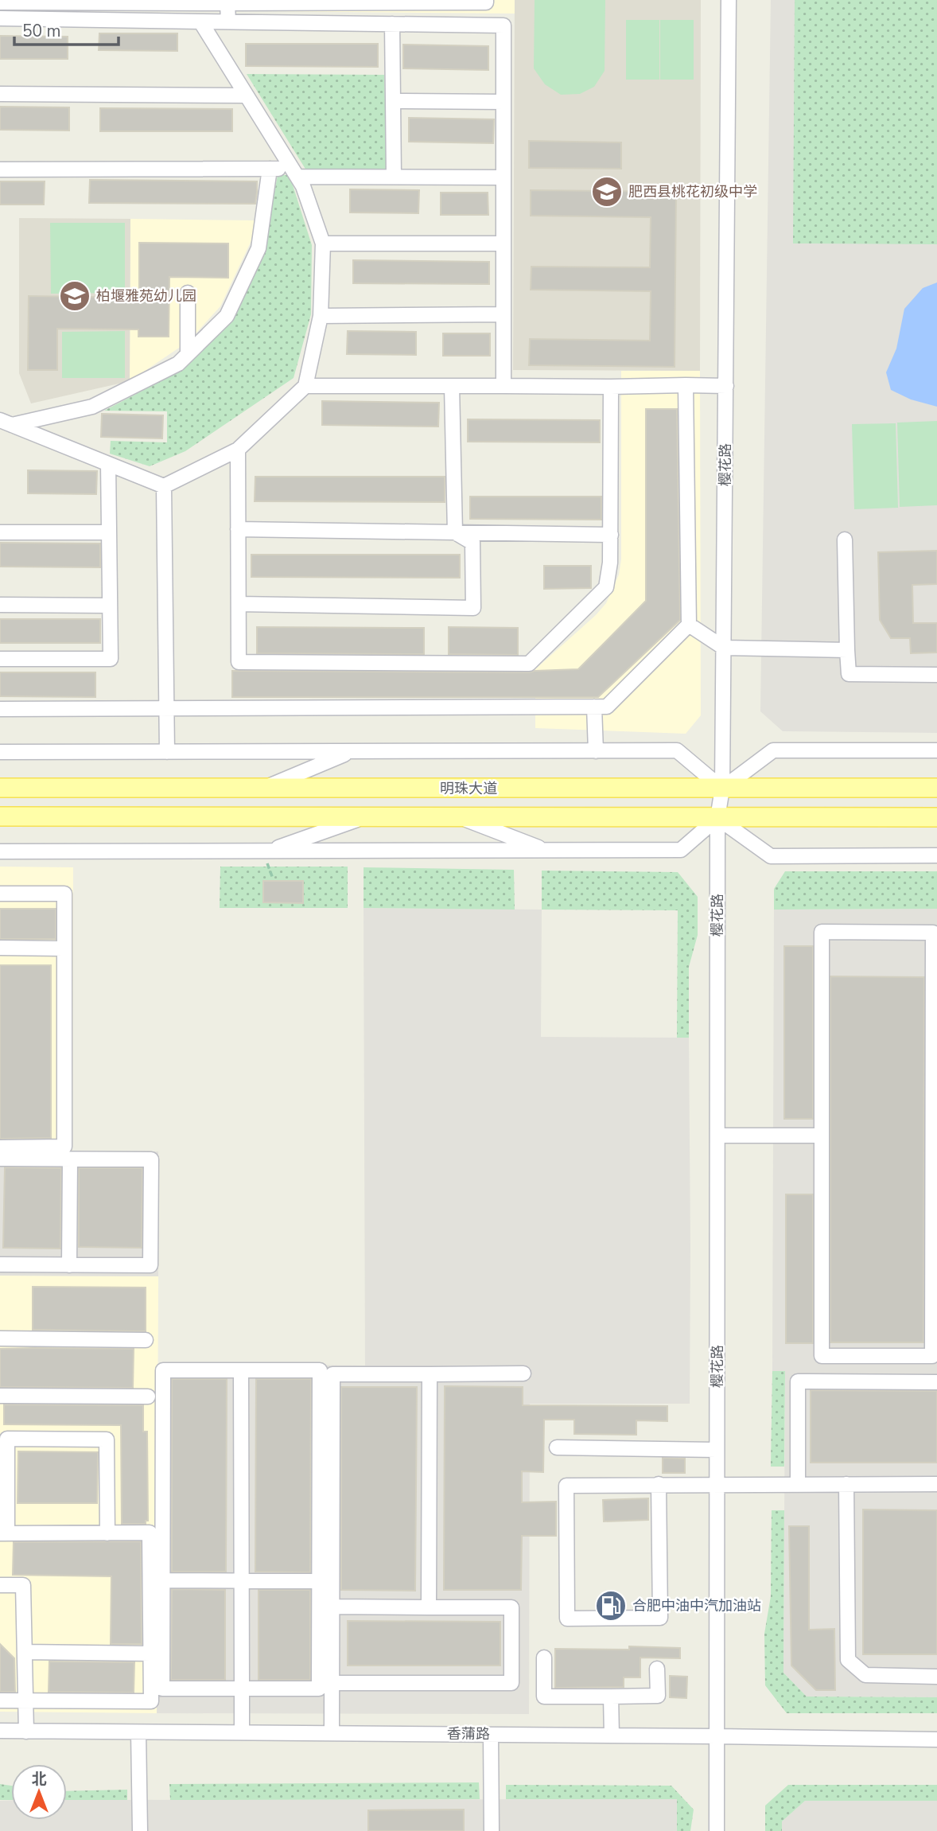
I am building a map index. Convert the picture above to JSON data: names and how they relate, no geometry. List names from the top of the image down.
{
  "streets": {
    "main road": ["明珠大道"],
    "street": ["樱花路", "香蒲路"]
  },
  "crossings": [
    ["樱花路", "明珠大道"],
    ["樱花路", "香蒲路"]
  ],
  "places": {
    "school or university": ["肥西县桃花初级中学", "柏堰雅苑幼儿园"],
    "fuel station": ["合肥中油中汽加油站"]
  },
  "scale_bar": "50 m",
  "north": "top"
}
